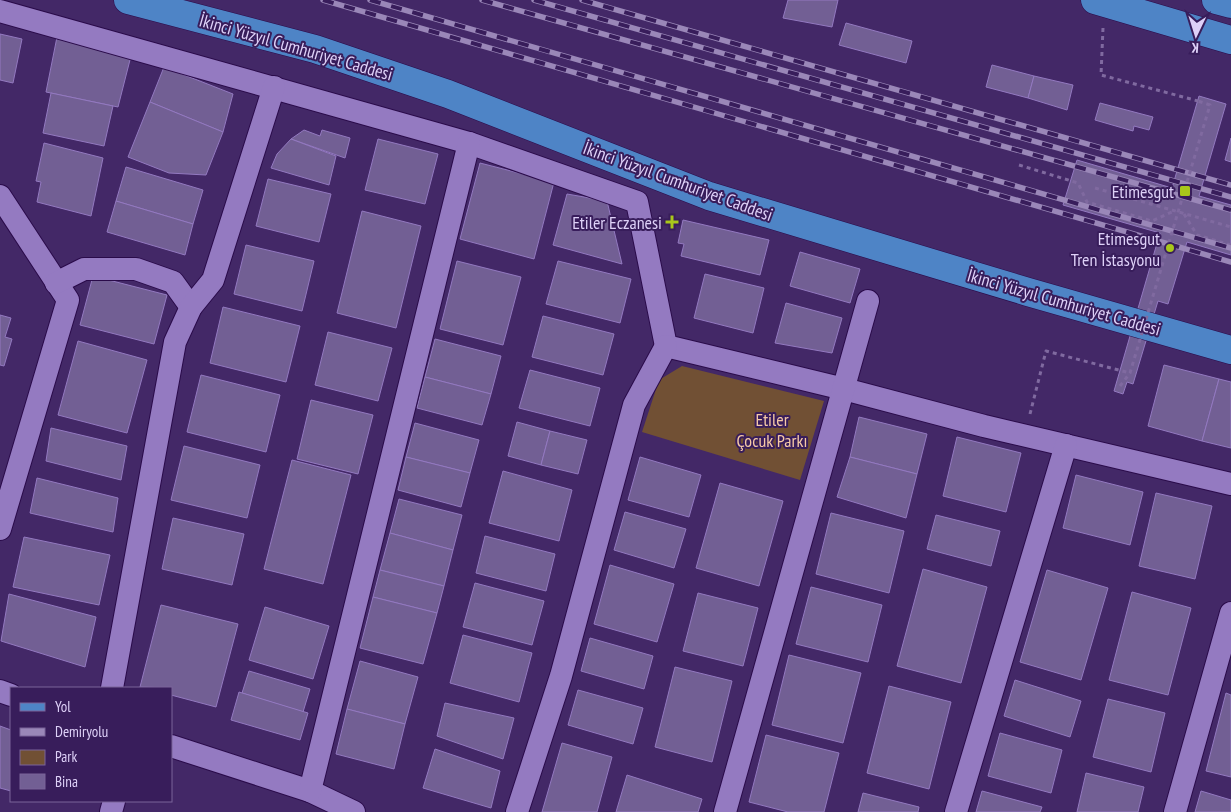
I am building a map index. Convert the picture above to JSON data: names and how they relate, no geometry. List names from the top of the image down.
{
  "streets": {
    "main road": ["İkinci Yüzyıl Cumhuriyet Caddesi"]
  },
  "parks": ["Etiler Çocuk Parkı"],
  "places": {
    "transit": ["Etimesgut"],
    "health": ["Etiler Eczanesi"],
    "other": ["Etimesgut Tren İstasyonu"]
  },
  "legend": [
    "Yol",
    "Demiryolu",
    "Park",
    "Bina"
  ],
  "north": "bottom"
}
